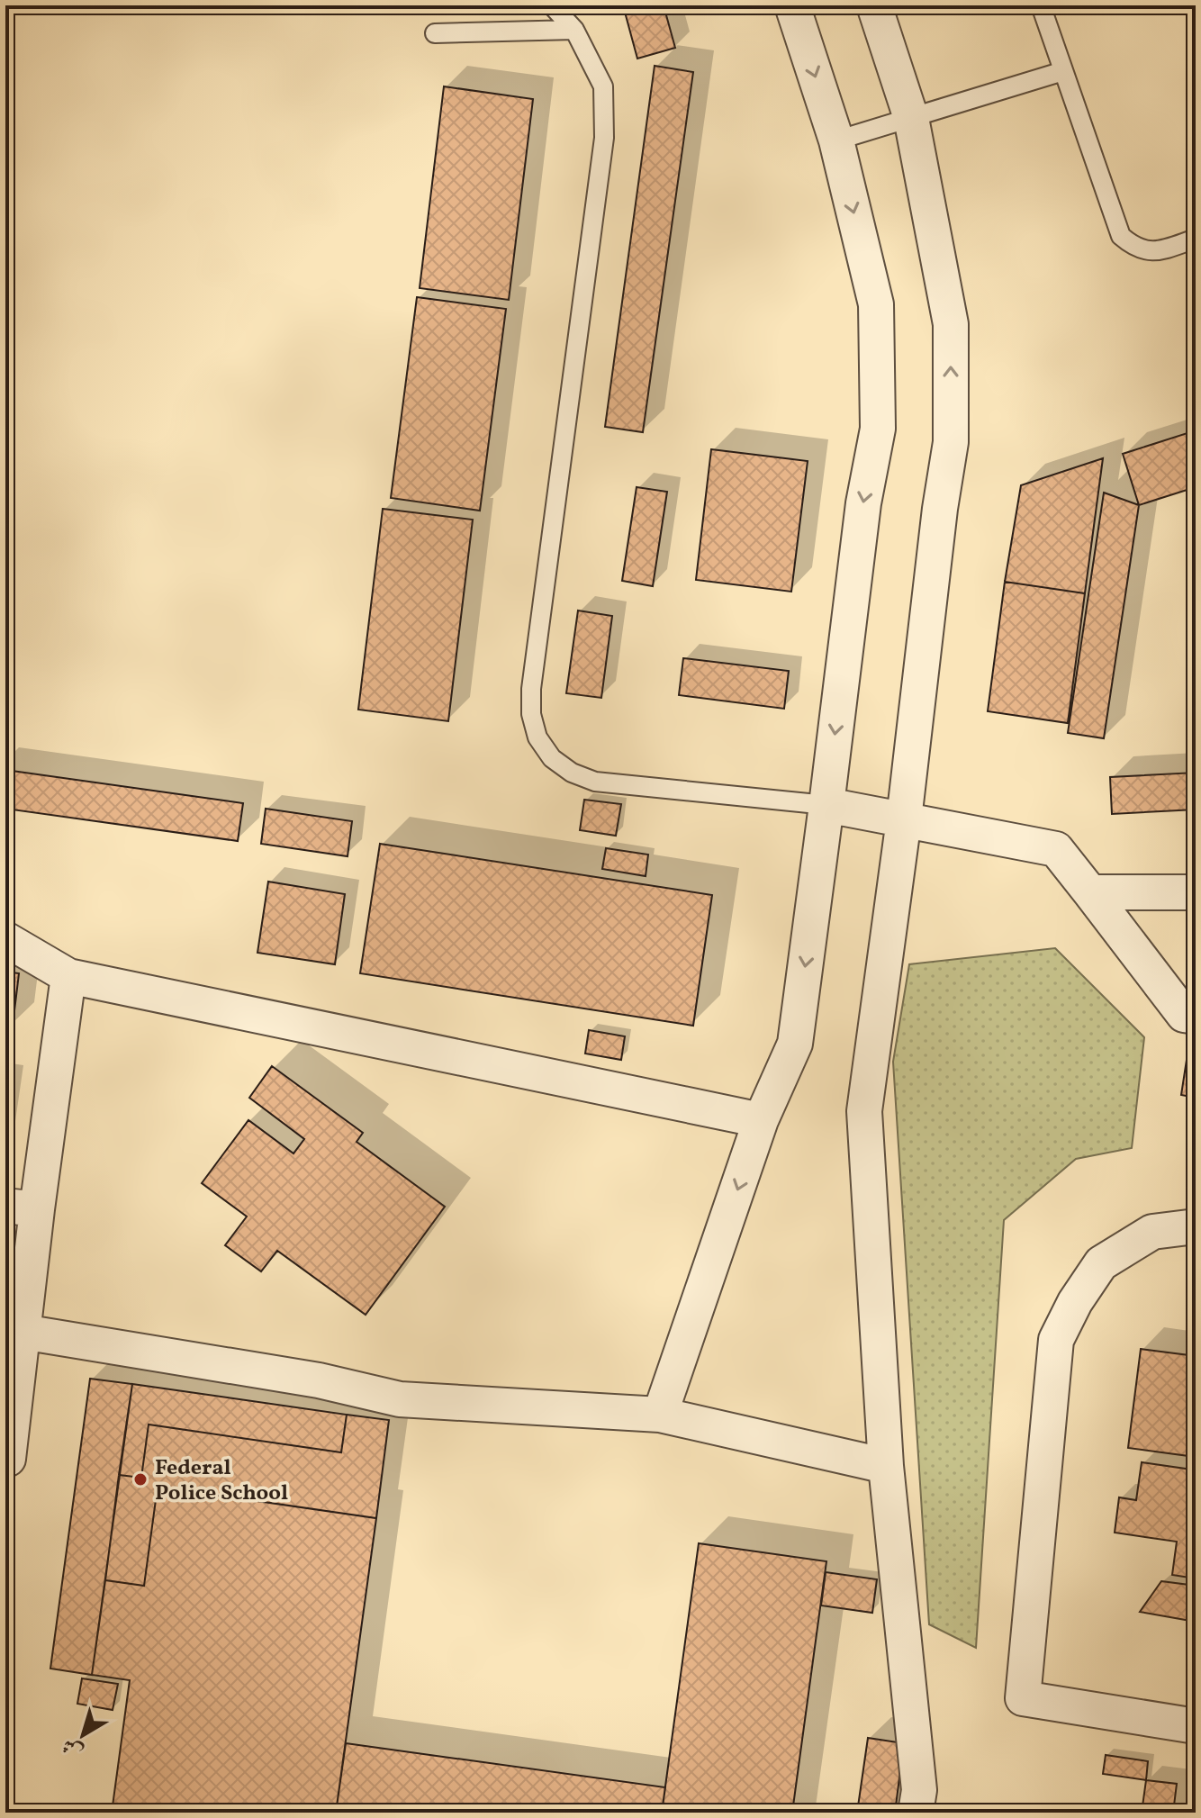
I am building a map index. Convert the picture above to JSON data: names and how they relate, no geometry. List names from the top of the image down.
{
  "places": ["Federal Police School"],
  "north": "bottom left"
}
